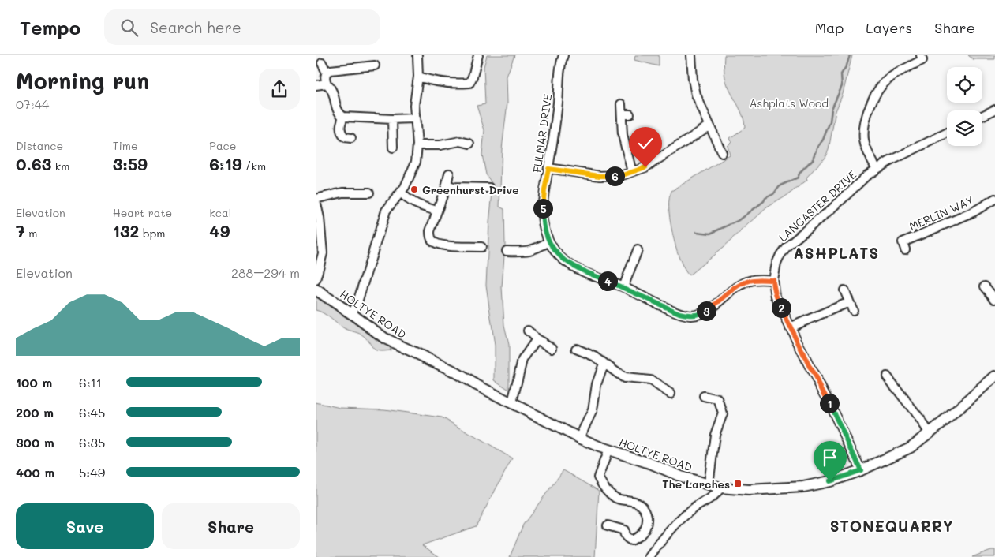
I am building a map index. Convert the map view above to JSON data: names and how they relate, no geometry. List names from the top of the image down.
{
  "streets": {
    "main road": ["HOLTYE ROAD"],
    "street": ["FULMAR DRIVE", "LANCASTER DRIVE", "MERLIN WAY"]
  },
  "crossings": [
    ["FULMAR DRIVE", "LANCASTER DRIVE"],
    ["LANCASTER DRIVE", "HOLTYE ROAD"]
  ],
  "districts": ["ASHPLATS", "STONEQUARRY"],
  "parks": ["Ashplats Wood"],
  "places": {
    "other": ["Greenhurst Drive"],
    "transit": ["The Larches"]
  },
  "page": {
    "header": "Tempo",
    "search": "Search here",
    "nav": ["Map", "Layers", "Share"],
    "heading": ["Morning run", "07:44"],
    "stats": [
      ["Distance", "0.63 km"],
      ["Time", "3:59"],
      ["Pace", "6:19 /km"],
      ["Elevation", "7 m"],
      ["Heart rate", "132 bpm"],
      ["kcal", "49"]
    ],
    "pins": [
      "6",
      "5",
      "4",
      "2",
      "3",
      "1"
    ],
    "chart": ["Elevation", "288–294 m"],
    "list": [
      {
        "name": "100 m",
        "note": "6:11"
      },
      {
        "name": "200 m",
        "note": "6:45"
      },
      {
        "name": "300 m",
        "note": "6:35"
      },
      {
        "name": "400 m",
        "note": "5:49"
      }
    ],
    "buttons": ["Save", "Share"]
  }
}
